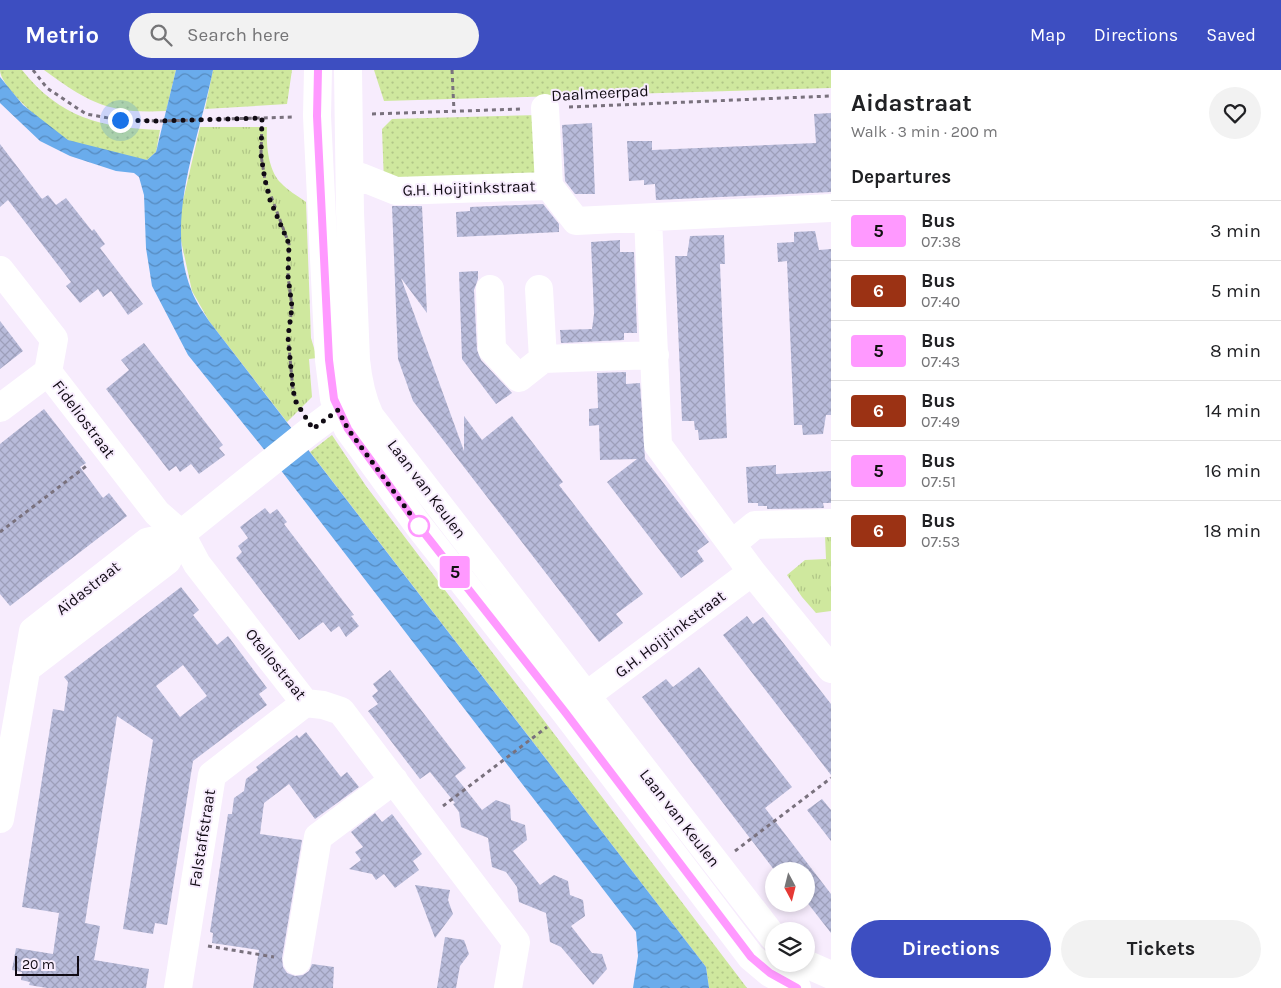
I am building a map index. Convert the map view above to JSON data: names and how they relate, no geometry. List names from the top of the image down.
{
  "streets": {
    "street": [
      "G.H. Hoijtinkstraat",
      "Fideliostraat",
      "Laan van Keulen",
      "Aïdastraat",
      "Otellostraat",
      "Falstaffstraat"
    ],
    "path": ["Daalmeerpad"]
  },
  "crossings": [
    ["G.H. Hoijtinkstraat", "Laan van Keulen"],
    ["Fideliostraat", "Aïdastraat"],
    ["Fideliostraat", "Otellostraat"],
    ["Aïdastraat", "Otellostraat"],
    ["Otellostraat", "Falstaffstraat"]
  ],
  "lines": ["bus line 5"],
  "scale_bar": "20 m",
  "north": "bottom",
  "page": {
    "header": "Metrio",
    "search": "Search here",
    "nav": ["Map", "Directions", "Saved"],
    "on_map": "5",
    "heading": [
      ["Aidastraat", "Walk · 3 min · 200 m"],
      "Departures"
    ],
    "list": [
      {
        "mark": "5",
        "name": "Bus",
        "note": "07:38",
        "value": "3 min"
      },
      {
        "mark": "6",
        "name": "Bus",
        "note": "07:40",
        "value": "5 min"
      },
      {
        "mark": "5",
        "name": "Bus",
        "note": "07:43",
        "value": "8 min"
      },
      {
        "mark": "6",
        "name": "Bus",
        "note": "07:49",
        "value": "14 min"
      },
      {
        "mark": "5",
        "name": "Bus",
        "note": "07:51",
        "value": "16 min"
      },
      {
        "mark": "6",
        "name": "Bus",
        "note": "07:53",
        "value": "18 min"
      }
    ],
    "buttons": ["Directions", "Tickets"],
    "scale": "20 m"
  }
}
